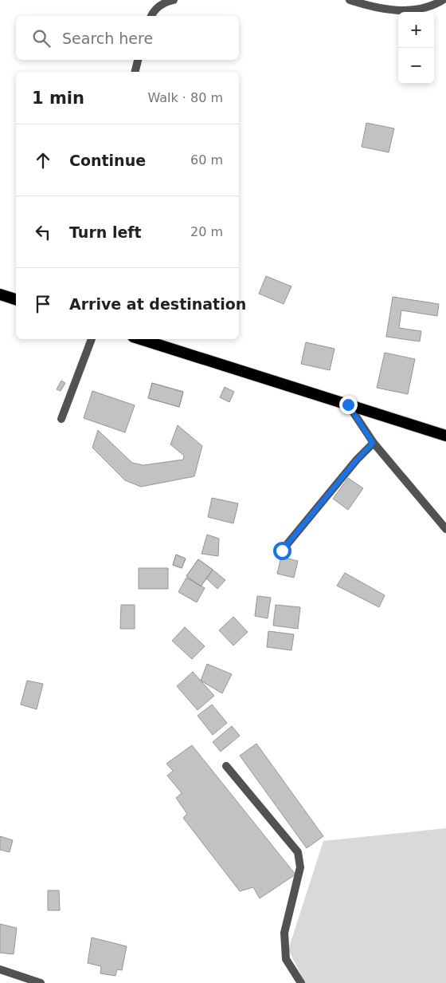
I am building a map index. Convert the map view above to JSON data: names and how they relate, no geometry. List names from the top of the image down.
{
  "page": {
    "map_buttons": ["+", "−"],
    "search": "Search here",
    "heading": ["1 min", "Walk · 80 m"],
    "list": [
      ["Continue", "60 m"],
      ["Turn left", "20 m"],
      "Arrive at destination"
    ]
  }
}
